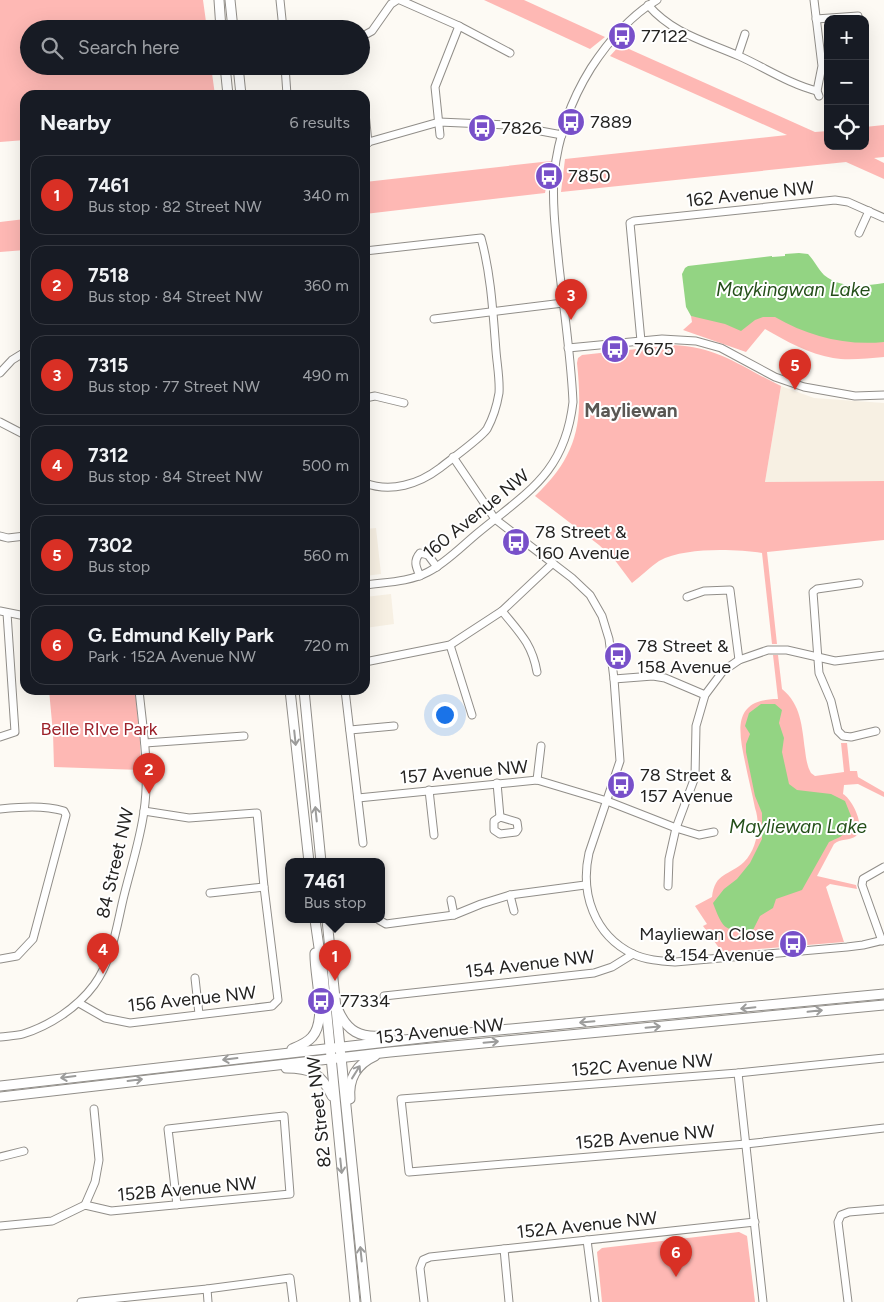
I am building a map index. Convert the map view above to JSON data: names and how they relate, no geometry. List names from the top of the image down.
{
  "streets": {
    "main road": ["153 Avenue NW", "82 Street NW"],
    "street": [
      "162 Avenue NW",
      "160 Avenue NW",
      "157 Avenue NW",
      "84 Street NW",
      "154 Avenue NW",
      "156 Avenue NW",
      "152C Avenue NW",
      "152B Avenue NW",
      "152A Avenue NW"
    ]
  },
  "crossings": [
    ["84 Street NW", "156 Avenue NW"],
    ["153 Avenue NW", "82 Street NW"],
    ["152C Avenue NW", "152B Avenue NW"]
  ],
  "districts": ["Mayliewan"],
  "water": ["Maykingwan Lake", "Mayliewan Lake"],
  "parks": ["Belle RIve Park"],
  "places": {
    "bus stop": [
      "77122",
      "7889",
      "7826",
      "7850",
      "7675",
      "78 Street & 160 Avenue",
      "78 Street & 158 Avenue",
      "78 Street & 157 Avenue",
      "Mayliewan Close & 154 Avenue",
      "77334"
    ]
  },
  "page": {
    "map_buttons": ["+", "−"],
    "search": "Search here",
    "heading": ["Nearby", "6 results"],
    "list": [
      {
        "mark": "1",
        "name": "7461",
        "note": "Bus stop · 82 Street NW",
        "value": "340 m"
      },
      {
        "mark": "2",
        "name": "7518",
        "note": "Bus stop · 84 Street NW",
        "value": "360 m"
      },
      {
        "mark": "3",
        "name": "7315",
        "note": "Bus stop · 77 Street NW",
        "value": "490 m"
      },
      {
        "mark": "4",
        "name": "7312",
        "note": "Bus stop · 84 Street NW",
        "value": "500 m"
      },
      {
        "mark": "5",
        "name": "7302",
        "note": "Bus stop",
        "value": "560 m"
      },
      {
        "mark": "6",
        "name": "G. Edmund Kelly Park",
        "note": "Park · 152A Avenue NW",
        "value": "720 m"
      }
    ],
    "pins": [
      "3",
      "5",
      "2",
      "4",
      "1",
      "6"
    ],
    "popup": ["7461", "Bus stop"]
  }
}
